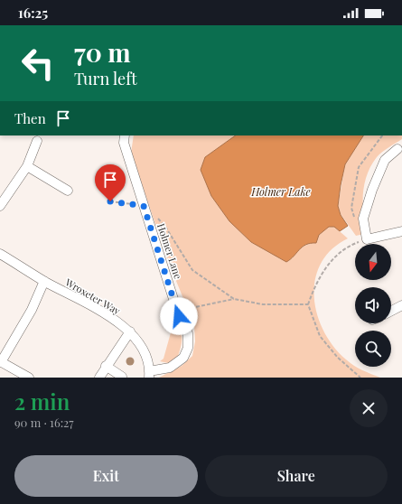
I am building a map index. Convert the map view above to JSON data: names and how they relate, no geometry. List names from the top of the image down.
{
  "streets": {
    "street": ["Holmer Lane", "Wroxeter Way"]
  },
  "crossings": [
    ["Holmer Lane", "Wroxeter Way"]
  ],
  "water": ["Holmer Lake"],
  "north": "bottom",
  "page": {
    "status": "16:25",
    "turn": ["70 m", "Turn left"],
    "then": "Then",
    "heading": ["2 min", "90 m · 16:27"],
    "buttons": ["Exit", "Share"]
  }
}
